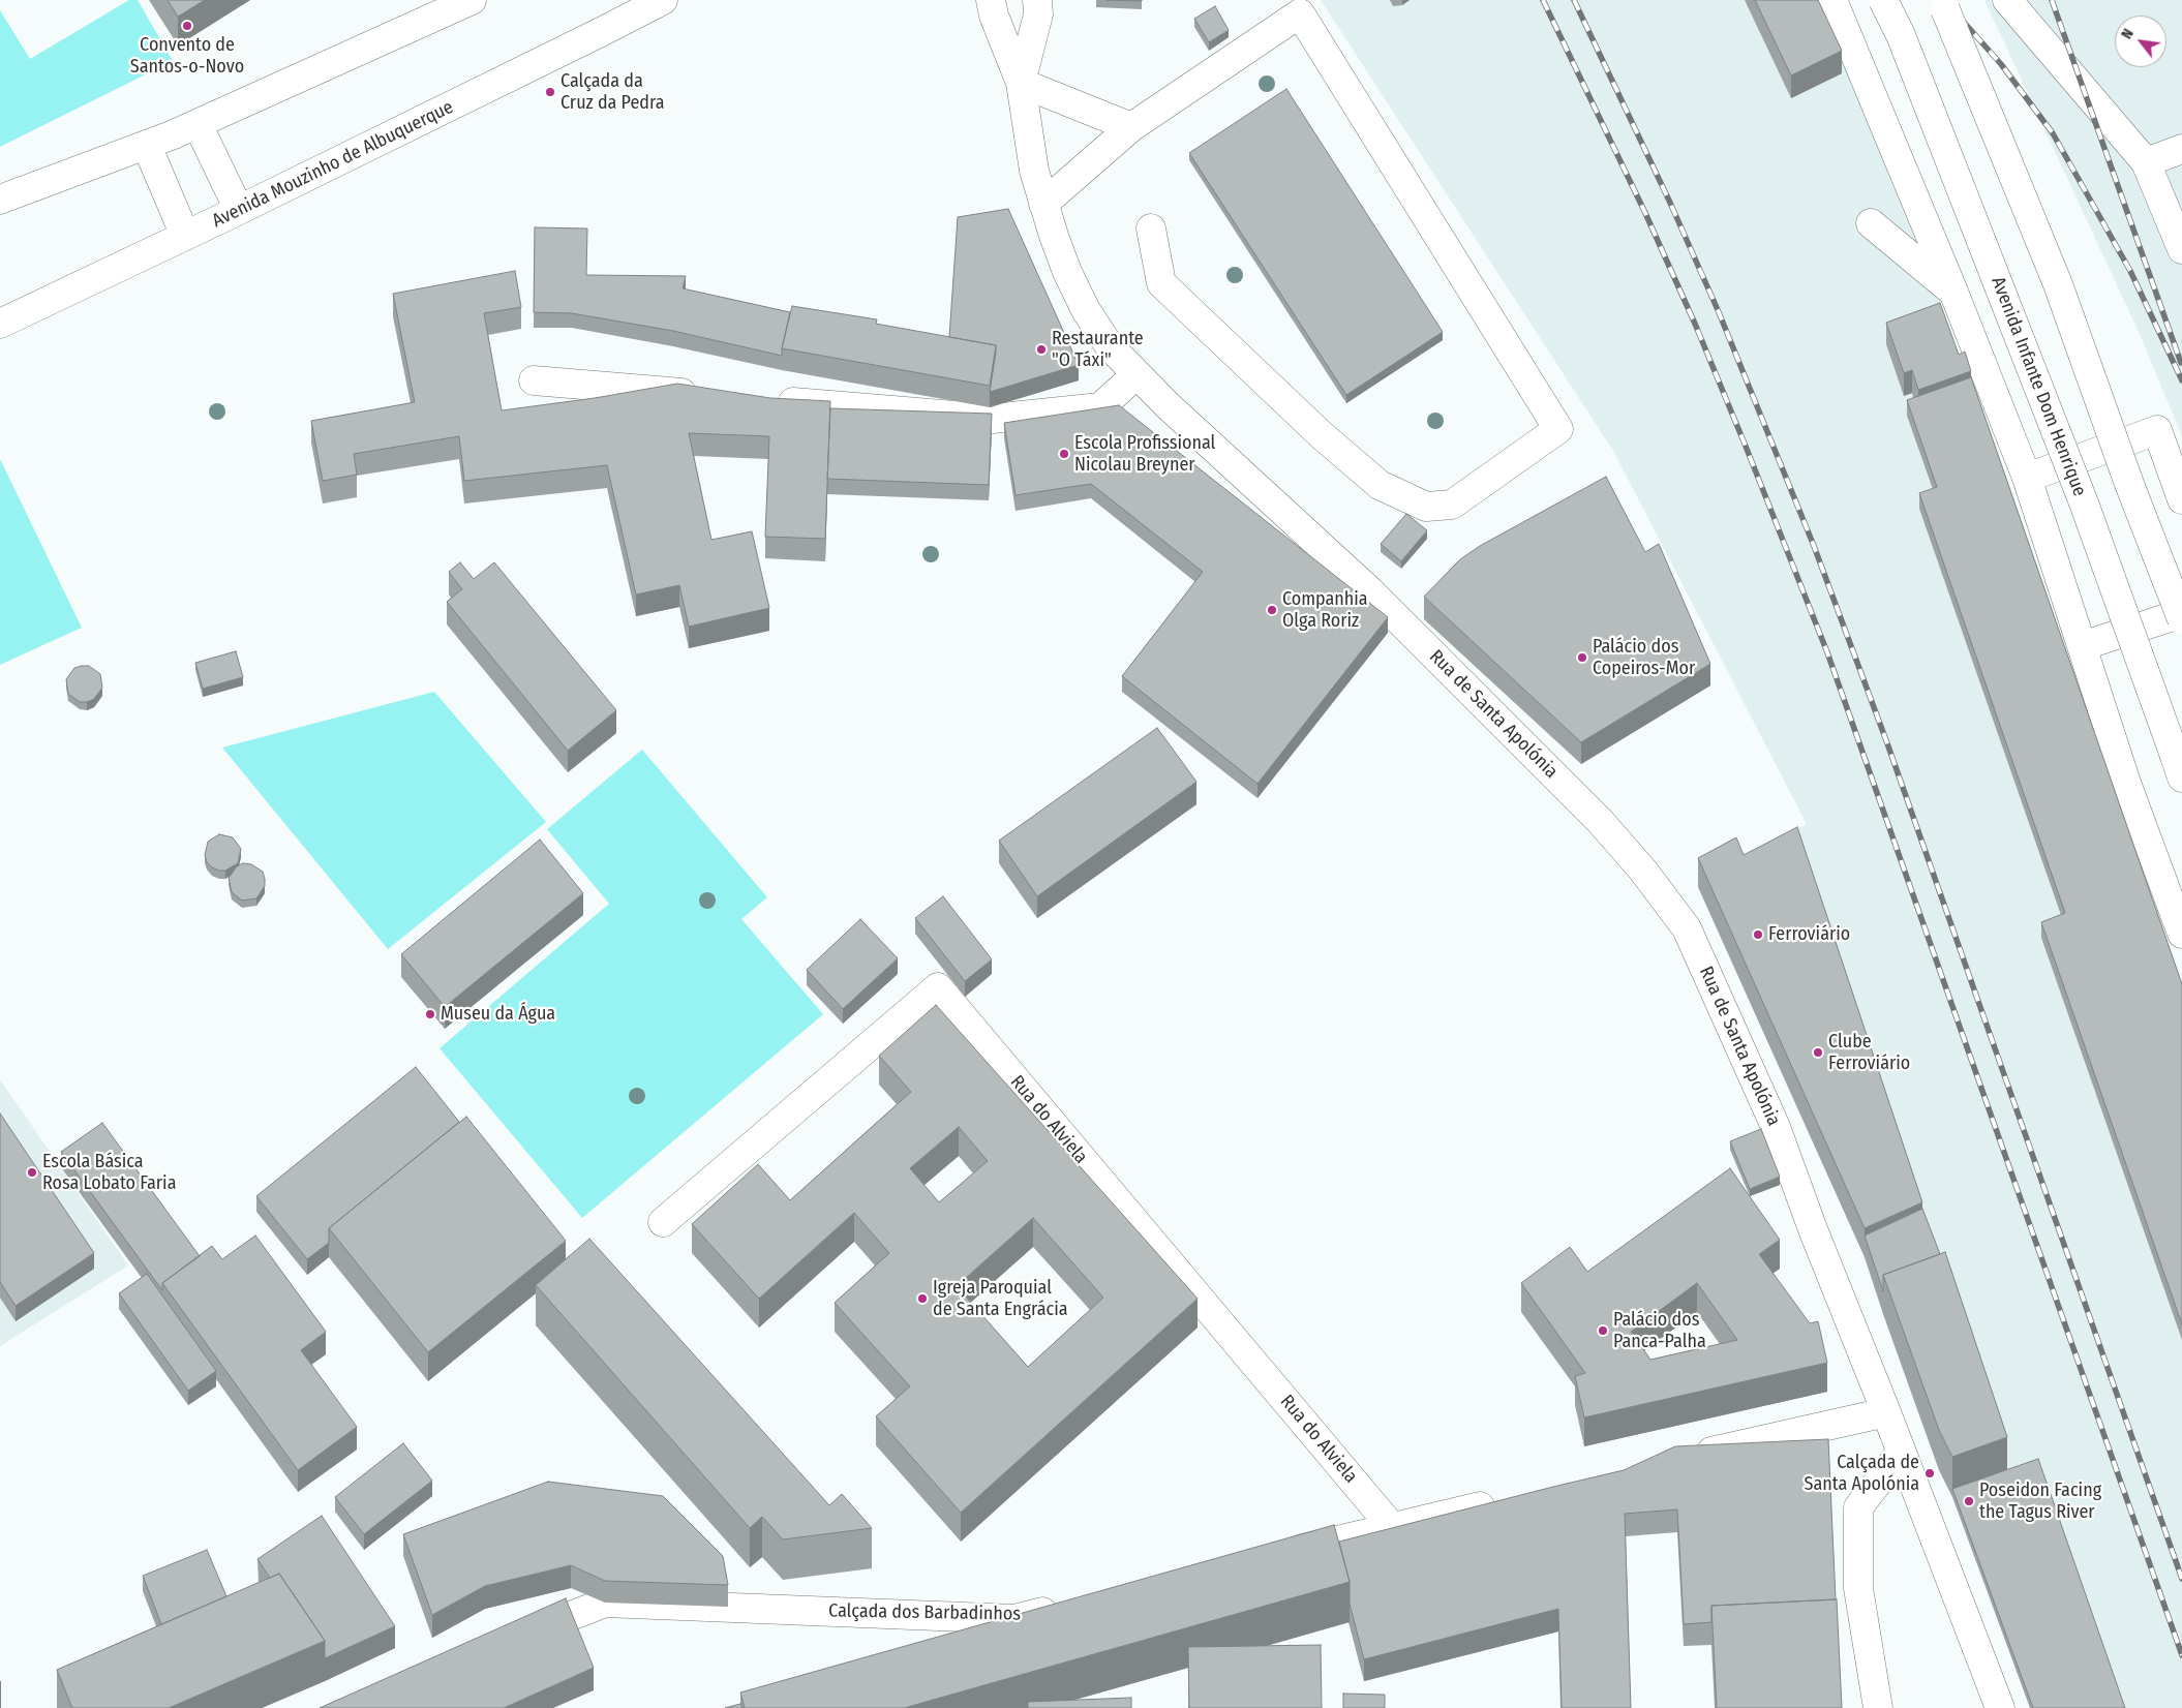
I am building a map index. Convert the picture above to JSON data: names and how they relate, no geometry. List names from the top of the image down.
{
  "streets": {
    "street": [
      "Avenida Mouzinho de Albuquerque",
      "Avenida Infante Dom Henrique",
      "Rua de Santa Apolónia",
      "Rua do Alviela",
      "Calçada dos Barbadinhos"
    ]
  },
  "places": [
    "Convento de Santos-o-Novo",
    "Calçada da Cruz da Pedra",
    "Restaurante \"O Táxi\"",
    "Escola Profissional Nicolau Breyner",
    "Companhia Olga Roriz",
    "Palácio dos Copeiros-Mor",
    "Ferroviário",
    "Museu da Água",
    "Clube Ferroviário",
    "Escola Básica Rosa Lobato Faria",
    "Igreja Paroquial de Santa Engrácia",
    "Palácio dos Panca-Palha",
    "Calçada de Santa Apolónia",
    "Poseidon Facing the Tagus River"
  ],
  "north": "top left"
}
